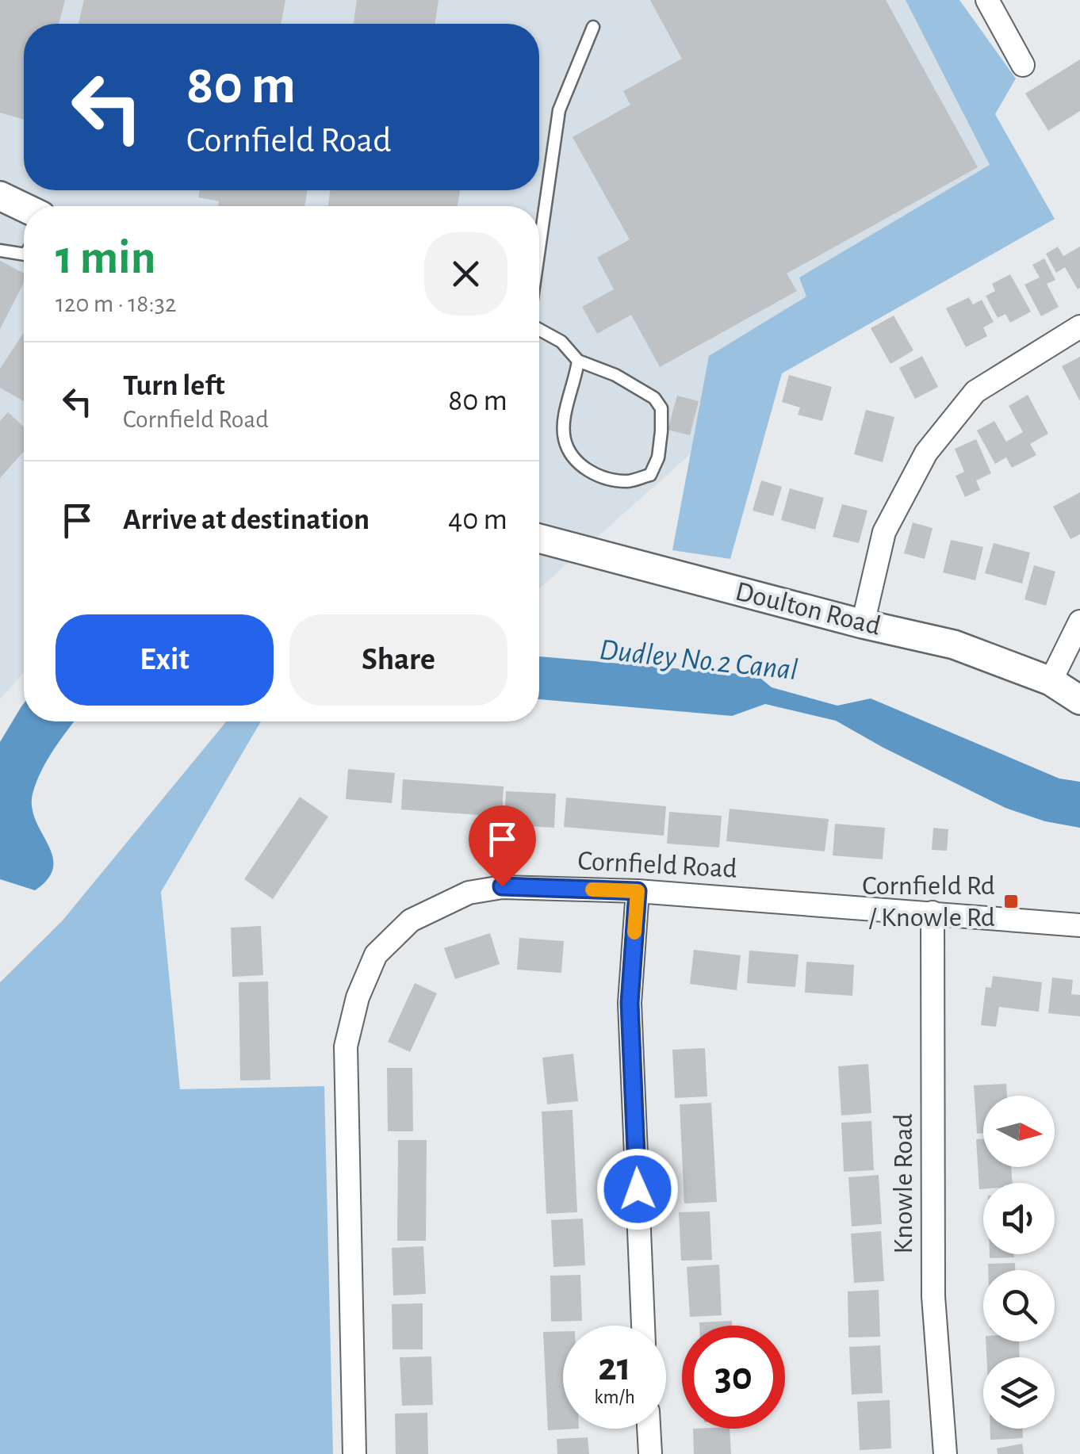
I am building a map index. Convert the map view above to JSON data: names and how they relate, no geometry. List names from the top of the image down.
{
  "streets": {
    "street": ["Doulton Road", "Cornfield Road", "Knowle Road"]
  },
  "crossings": [
    ["Cornfield Road", "Knowle Road"]
  ],
  "water": ["Dudley No.2 Canal"],
  "places": {
    "transit": ["Cornfield Rd / Knowle Rd"]
  },
  "north": "right",
  "page": {
    "turn": ["80 m", "Cornfield Road"],
    "heading": ["1 min", "120 m · 18:32"],
    "list": [
      {
        "name": "Turn left",
        "note": "Cornfield Road",
        "value": "80 m"
      },
      {
        "name": "Arrive at destination",
        "value": "40 m"
      }
    ],
    "buttons": ["Exit", "Share"],
    "speed": "21 km/h",
    "limit": "30"
  }
}
